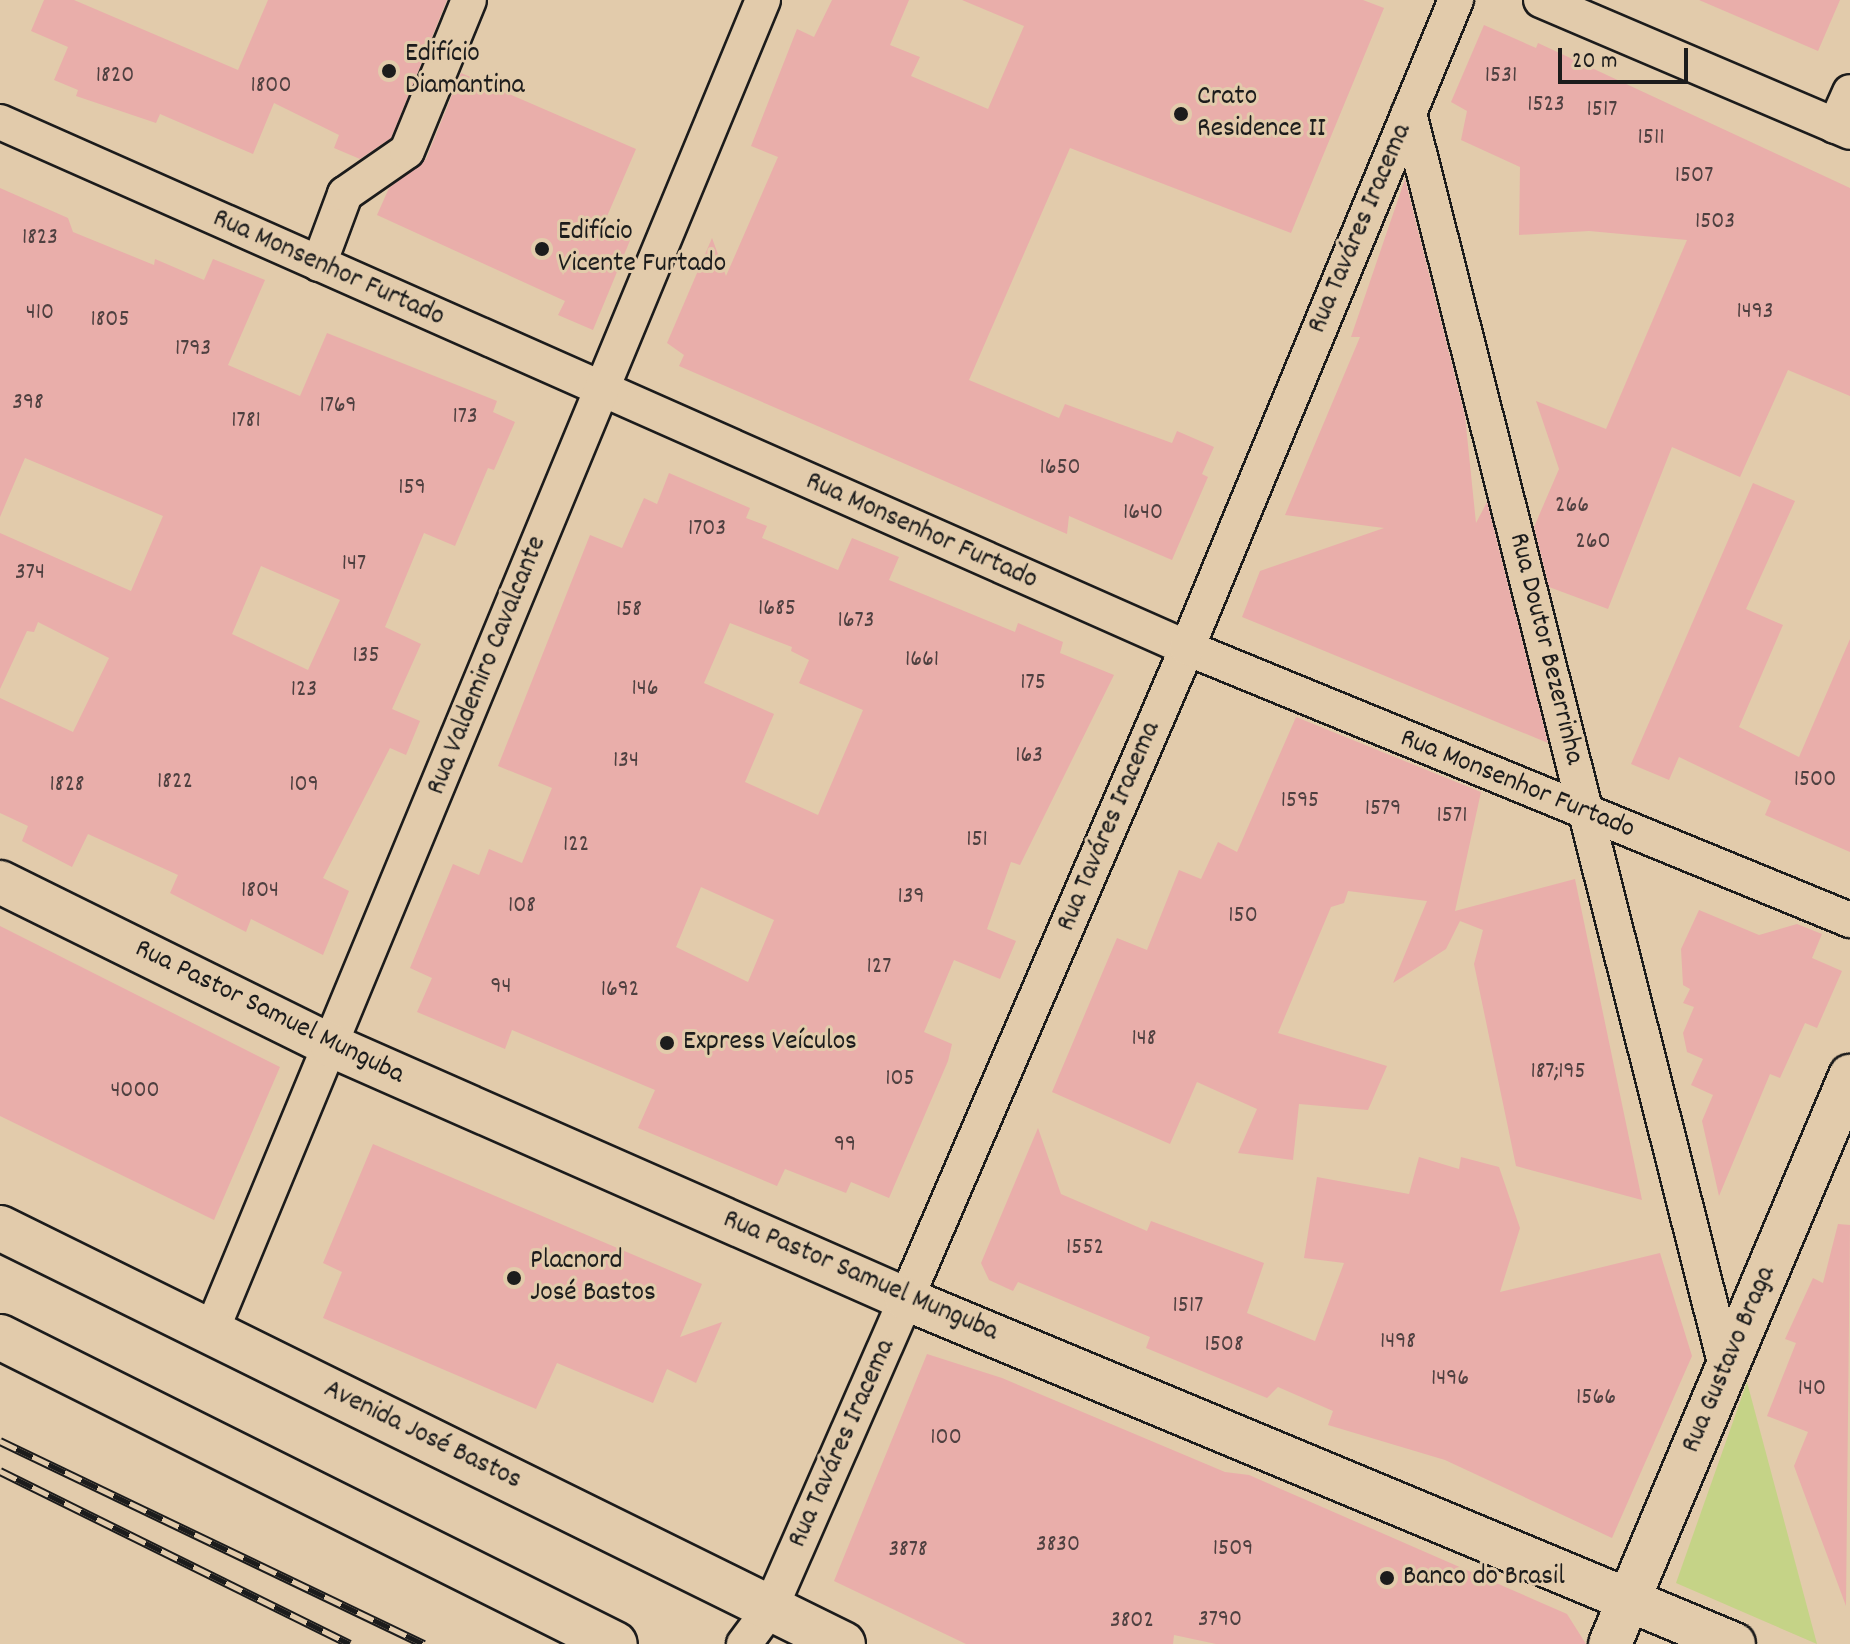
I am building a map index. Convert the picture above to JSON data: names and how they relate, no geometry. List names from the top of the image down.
{
  "streets": {
    "main road": ["Avenida José Bastos"],
    "street": [
      "Rua Taváres Iracema",
      "Rua Monsenhor Furtado",
      "Rua Doutor Bezerrinha",
      "Rua Valdemiro Cavalcante",
      "Rua Pastor Samuel Munguba",
      "Rua Gustavo Braga"
    ]
  },
  "crossings": [
    ["Rua Taváres Iracema", "Rua Monsenhor Furtado"],
    ["Rua Taváres Iracema", "Rua Doutor Bezerrinha"],
    ["Rua Taváres Iracema", "Rua Pastor Samuel Munguba"],
    ["Rua Taváres Iracema", "Avenida José Bastos"],
    ["Rua Monsenhor Furtado", "Rua Doutor Bezerrinha"],
    ["Rua Monsenhor Furtado", "Rua Valdemiro Cavalcante"],
    ["Rua Doutor Bezerrinha", "Rua Gustavo Braga"],
    ["Rua Valdemiro Cavalcante", "Rua Pastor Samuel Munguba"],
    ["Rua Valdemiro Cavalcante", "Avenida José Bastos"],
    ["Rua Pastor Samuel Munguba", "Rua Gustavo Braga"]
  ],
  "places": [
    "Edifício Diamantina",
    "Crato Residence II",
    "Edifício Vicente Furtado",
    "Express Veículos",
    "Placnord José Bastos",
    "Banco do Brasil"
  ],
  "house_numbers": [
    "1820",
    "1531",
    "1800",
    "1523",
    "1517",
    "1511",
    "1507",
    "1503",
    "1823",
    "1493",
    "410",
    "1805",
    "1793",
    "398",
    "1769",
    "173",
    "1781",
    "1650",
    "159",
    "266",
    "1640",
    "1703",
    "260",
    "147",
    "374",
    "1685",
    "158",
    "1673",
    "135",
    "1661",
    "175",
    "146",
    "123",
    "163",
    "134",
    "1500",
    "1822",
    "1828",
    "109",
    "1595",
    "1579",
    "1571",
    "151",
    "122",
    "1804",
    "139",
    "108",
    "150",
    "127",
    "94",
    "1692",
    "148",
    "187;195",
    "105",
    "4000",
    "99",
    "1552",
    "1517",
    "1498",
    "1508",
    "1496",
    "140",
    "1566",
    "100",
    "3830",
    "1509",
    "3878",
    "3790",
    "3802"
  ],
  "scale_bar": "20 m"
}
